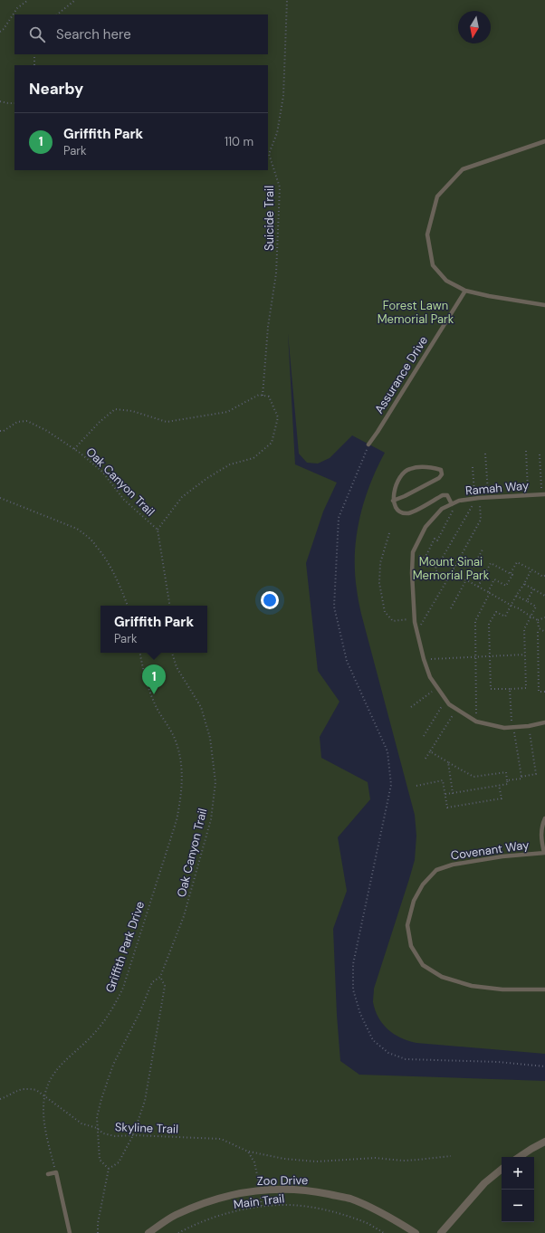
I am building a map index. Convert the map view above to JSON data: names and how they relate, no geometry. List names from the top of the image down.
{
  "streets": {
    "street": ["Zoo Drive"],
    "lane": ["Assurance Drive", "Ramah Way", "Covenant Way"],
    "path": [
      "Suicide Trail",
      "Oak Canyon Trail",
      "Griffith Park Drive",
      "Skyline Trail",
      "Main Trail"
    ]
  },
  "crossings": [
    ["Oak Canyon Trail", "Skyline Trail"],
    ["Griffith Park Drive", "Skyline Trail"]
  ],
  "parks": ["Forest Lawn Memorial Park", "Mount Sinai Memorial Park"],
  "north": "bottom",
  "page": {
    "search": "Search here",
    "heading": "Nearby",
    "list": [
      {
        "mark": "1",
        "name": "Griffith Park",
        "note": "Park",
        "value": "110 m"
      }
    ],
    "popup": ["Griffith Park", "Park"],
    "pins": "1",
    "map_buttons": ["+", "−"]
  }
}
